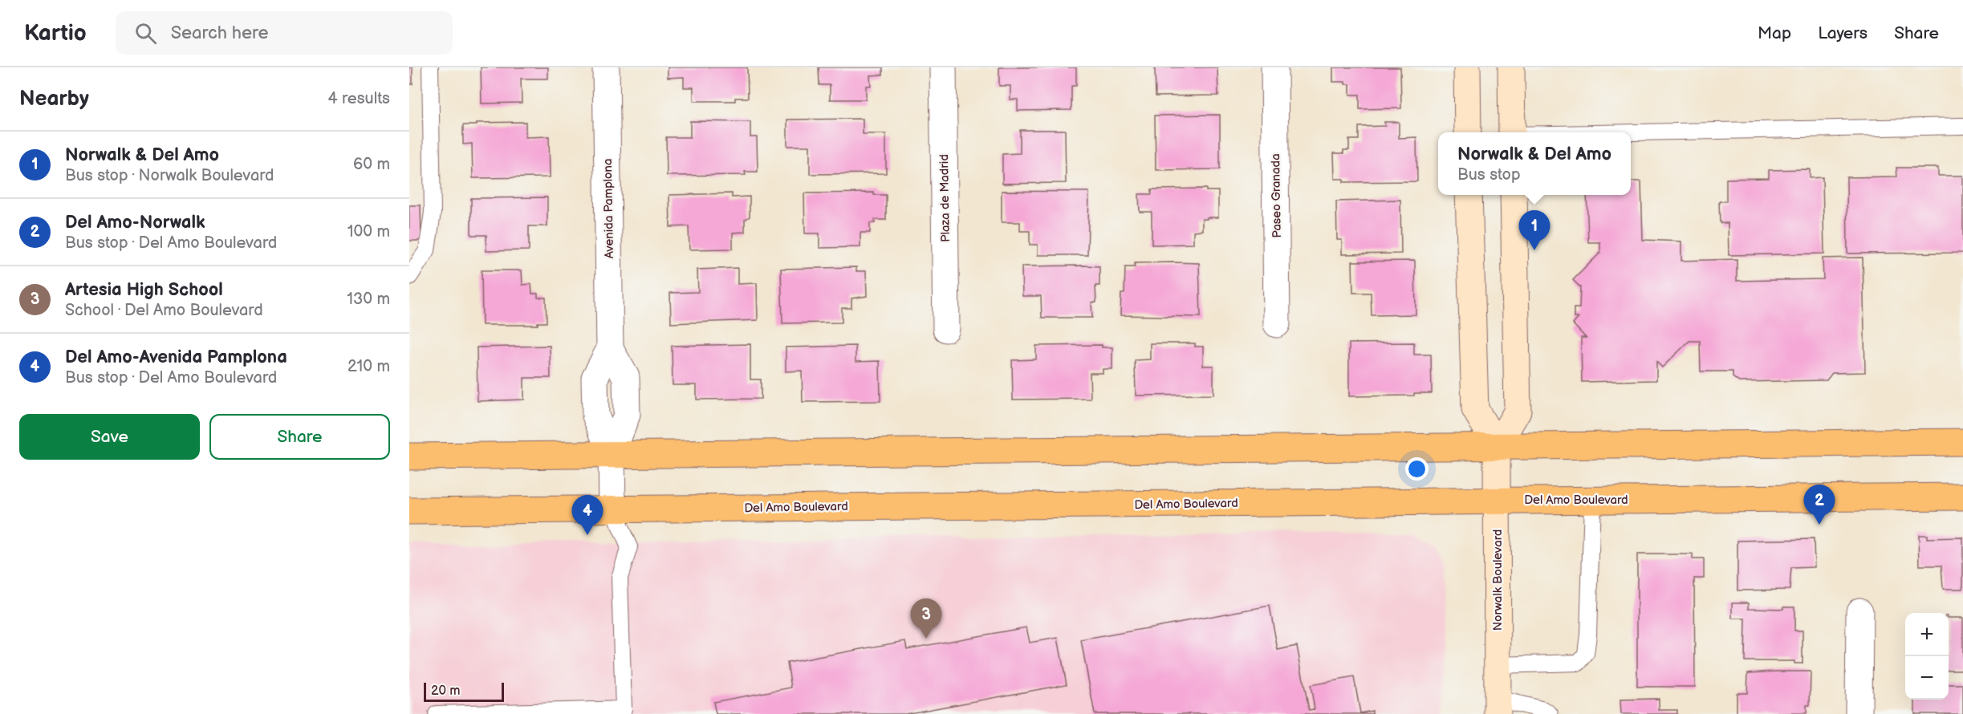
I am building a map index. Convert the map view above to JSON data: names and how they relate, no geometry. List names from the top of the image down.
{
  "streets": {
    "main road": ["Del Amo Boulevard", "Norwalk Boulevard"],
    "street": ["Paseo Granada", "Plaza de Madrid", "Avenida Pamplona"]
  },
  "crossings": [
    ["Avenida Pamplona", "Del Amo Boulevard"],
    ["Del Amo Boulevard", "Norwalk Boulevard"]
  ],
  "scale_bar": "20 m",
  "page": {
    "header": "Kartio",
    "search": "Search here",
    "nav": ["Map", "Layers", "Share"],
    "heading": ["Nearby", "4 results"],
    "list": [
      {
        "mark": "1",
        "name": "Norwalk & Del Amo",
        "note": "Bus stop · Norwalk Boulevard",
        "value": "60 m"
      },
      {
        "mark": "2",
        "name": "Del Amo-Norwalk",
        "note": "Bus stop · Del Amo Boulevard",
        "value": "100 m"
      },
      {
        "mark": "3",
        "name": "Artesia High School",
        "note": "School · Del Amo Boulevard",
        "value": "130 m"
      },
      {
        "mark": "4",
        "name": "Del Amo-Avenida Pamplona",
        "note": "Bus stop · Del Amo Boulevard",
        "value": "210 m"
      }
    ],
    "popup": ["Norwalk & Del Amo", "Bus stop"],
    "pins": [
      "1",
      "2",
      "4",
      "3"
    ],
    "buttons": ["Save", "Share"],
    "map_buttons": ["+", "−"],
    "scale": "20 m"
  }
}
